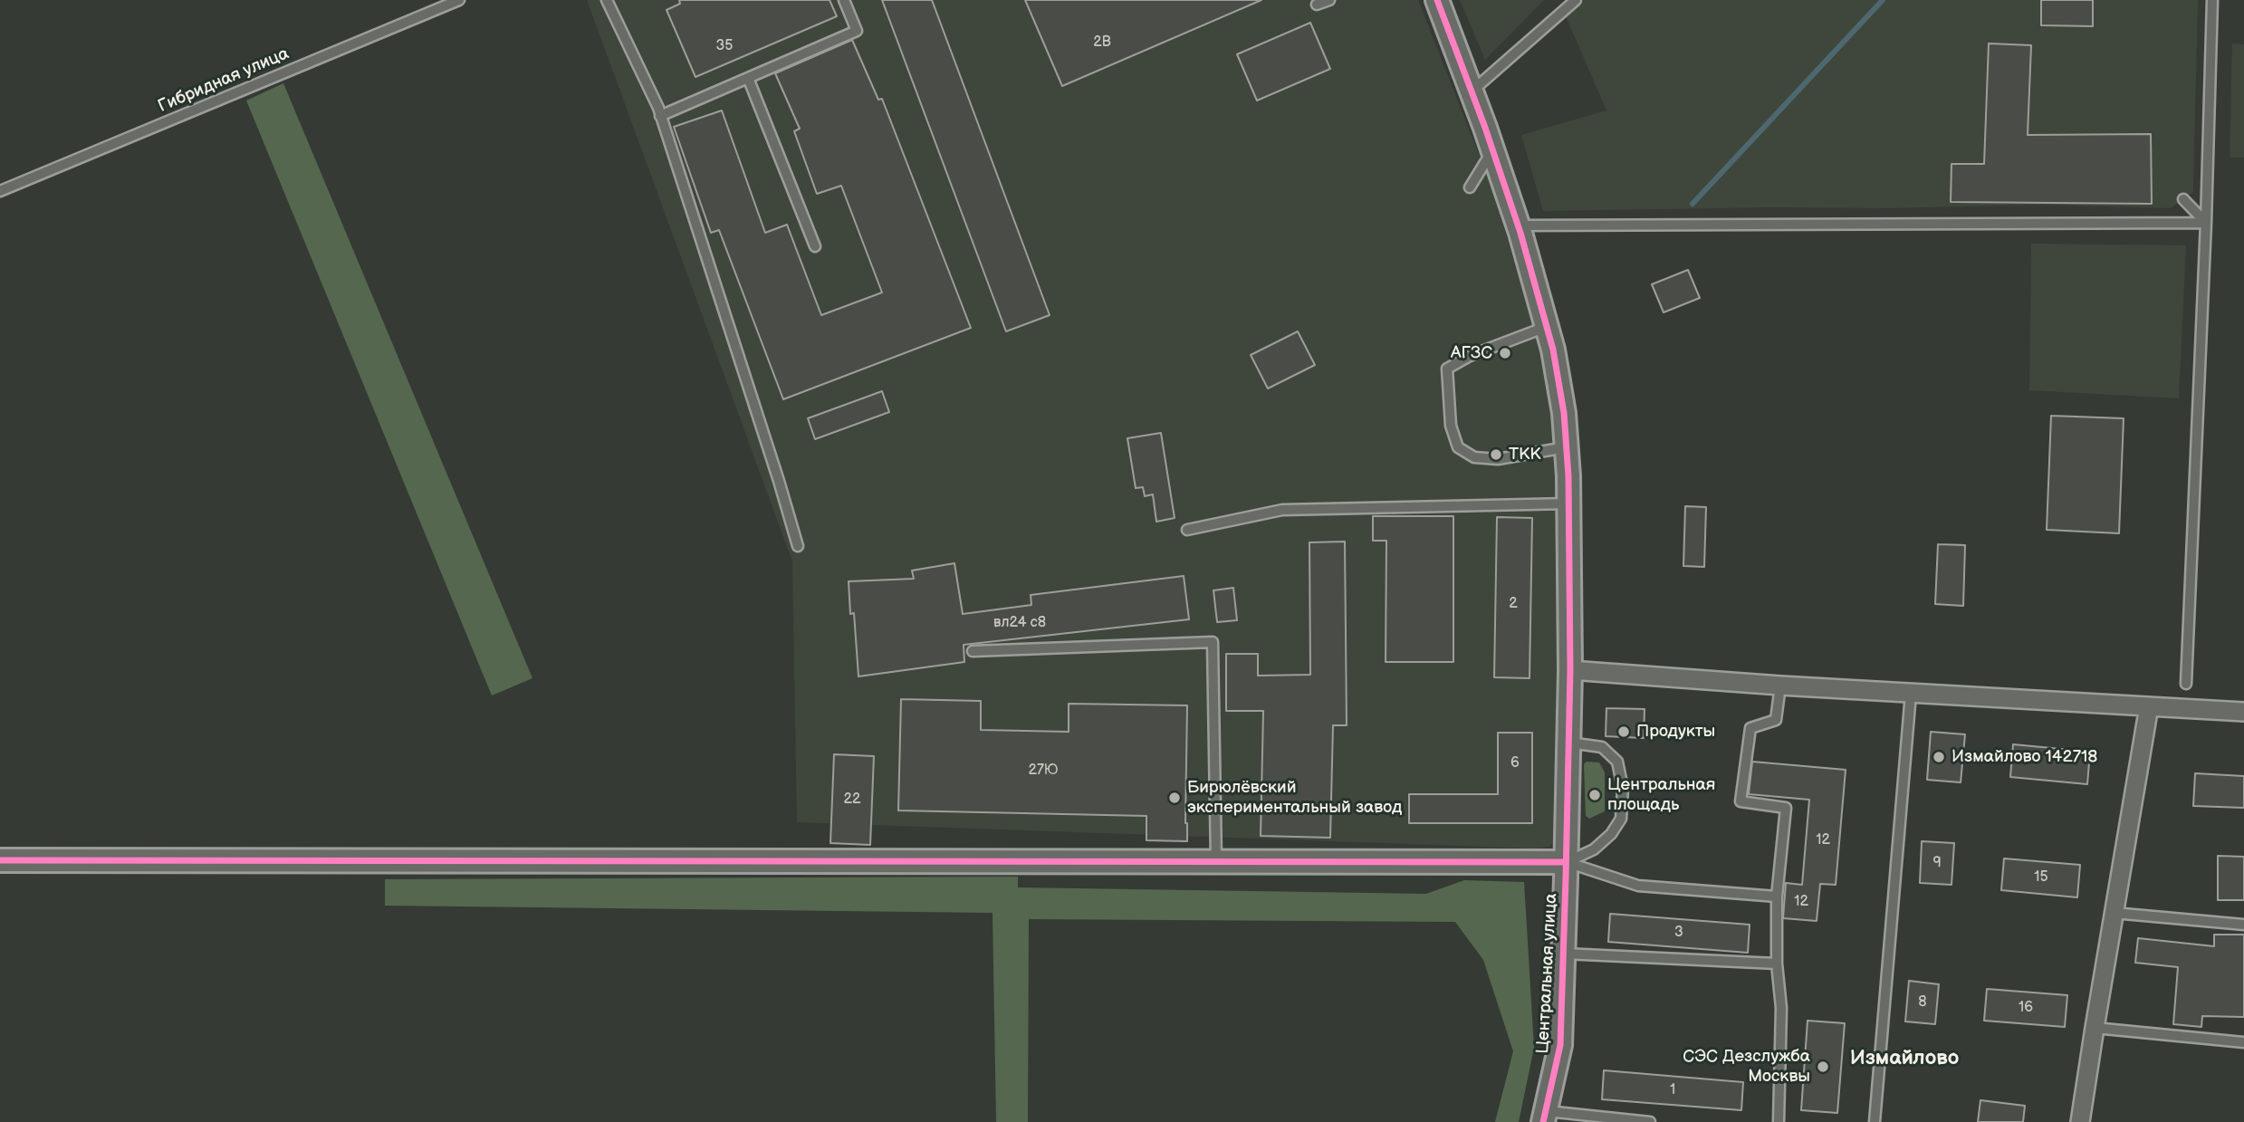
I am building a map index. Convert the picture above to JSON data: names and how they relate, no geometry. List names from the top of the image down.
{
  "streets": {
    "street": ["Центральная улица"],
    "lane": ["Гибридная улица"]
  },
  "districts": ["Измайлово"],
  "places": [
    "АГЗС",
    "ТКК",
    "Продукты",
    "Измайлово 142718",
    "Центральная площадь",
    "Бирюлёвский экспериментальный завод",
    "СЭС Дезслужба Москвы"
  ],
  "house_numbers": [
    "2В",
    "35",
    "2",
    "вл24 с8",
    "6",
    "27Ю",
    "22",
    "12",
    "9",
    "15",
    "12",
    "3",
    "8",
    "16",
    "1"
  ]
}
